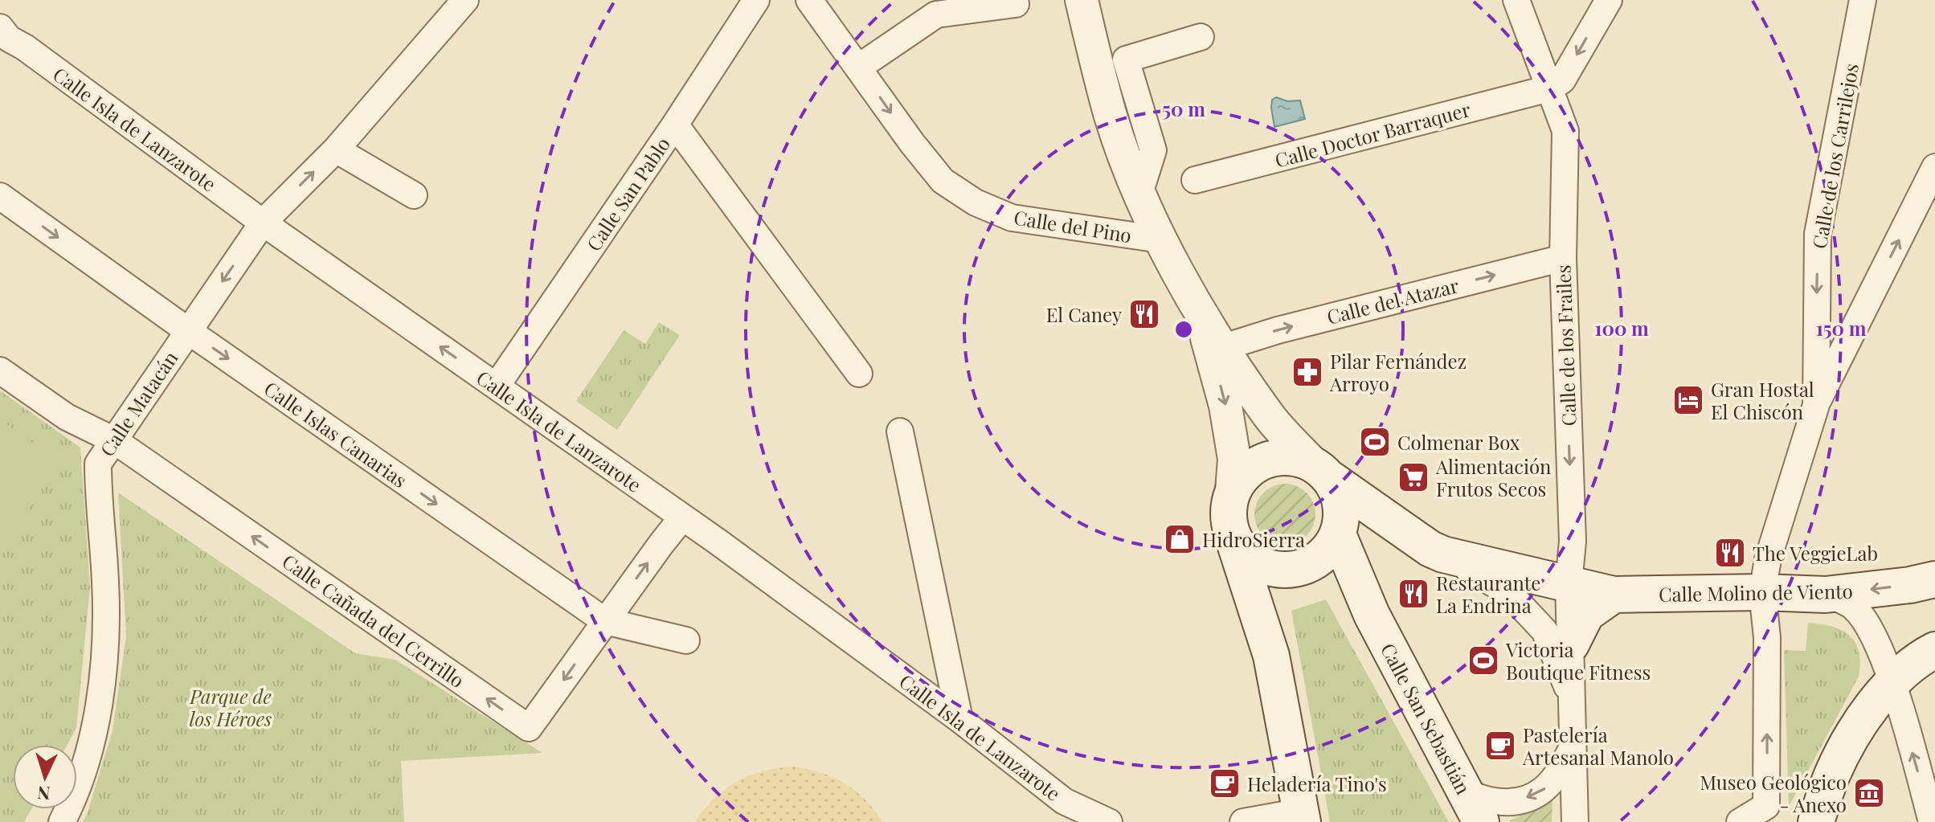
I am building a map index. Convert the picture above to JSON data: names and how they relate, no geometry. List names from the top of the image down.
{
  "streets": {
    "main road": ["Calle Molino de Viento", "Calle San Sebastián"],
    "street": [
      "Calle Isla de Lanzarote",
      "Calle Doctor Barraquer",
      "Calle de los Carrilejos",
      "Calle San Pablo",
      "Calle del Pino",
      "Calle del Atazar",
      "Calle de los Frailes",
      "Calle Matacán",
      "Calle Islas Canarias",
      "Calle Cañada del Cerrillo"
    ]
  },
  "crossings": [
    ["Calle Isla de Lanzarote", "Calle San Pablo"],
    ["Calle Isla de Lanzarote", "Calle Matacán"],
    ["Calle Isla de Lanzarote", "Calle Cañada del Cerrillo"],
    ["Calle Doctor Barraquer", "Calle de los Frailes"],
    ["Calle de los Carrilejos", "Calle Molino de Viento"],
    ["Calle del Atazar", "Calle de los Frailes"],
    ["Calle del Atazar", "Calle Molino de Viento"],
    ["Calle de los Frailes", "Calle Molino de Viento"],
    ["Calle de los Frailes", "Calle San Sebastián"],
    ["Calle Matacán", "Calle Islas Canarias"],
    ["Calle Matacán", "Calle Cañada del Cerrillo"],
    ["Calle Islas Canarias", "Calle Cañada del Cerrillo"],
    ["Calle Molino de Viento", "Calle San Sebastián"]
  ],
  "one_way": ["Calle del Atazar", "Calle de los Frailes", "Calle Islas Canarias"],
  "parks": ["Parque de los Héroes"],
  "places": {
    "restaurant": ["El Caney", "The VeggieLab", "Restaurante La Endrina"],
    "pharmacy": ["Pilar Fernández Arroyo"],
    "hotel": ["Gran Hostal El Chiscón"],
    "sports": ["Colmenar Box", "Victoria Boutique Fitness"],
    "supermarket": ["Alimentación Frutos Secos"],
    "shop": ["HidroSierra"],
    "cafe": ["Pastelería Artesanal Manolo", "Heladería Tino's"],
    "museum": ["Museo Geológico - Anexo"]
  },
  "north": "bottom",
  "rings": ["50 m", "100 m", "150 m"]
}
